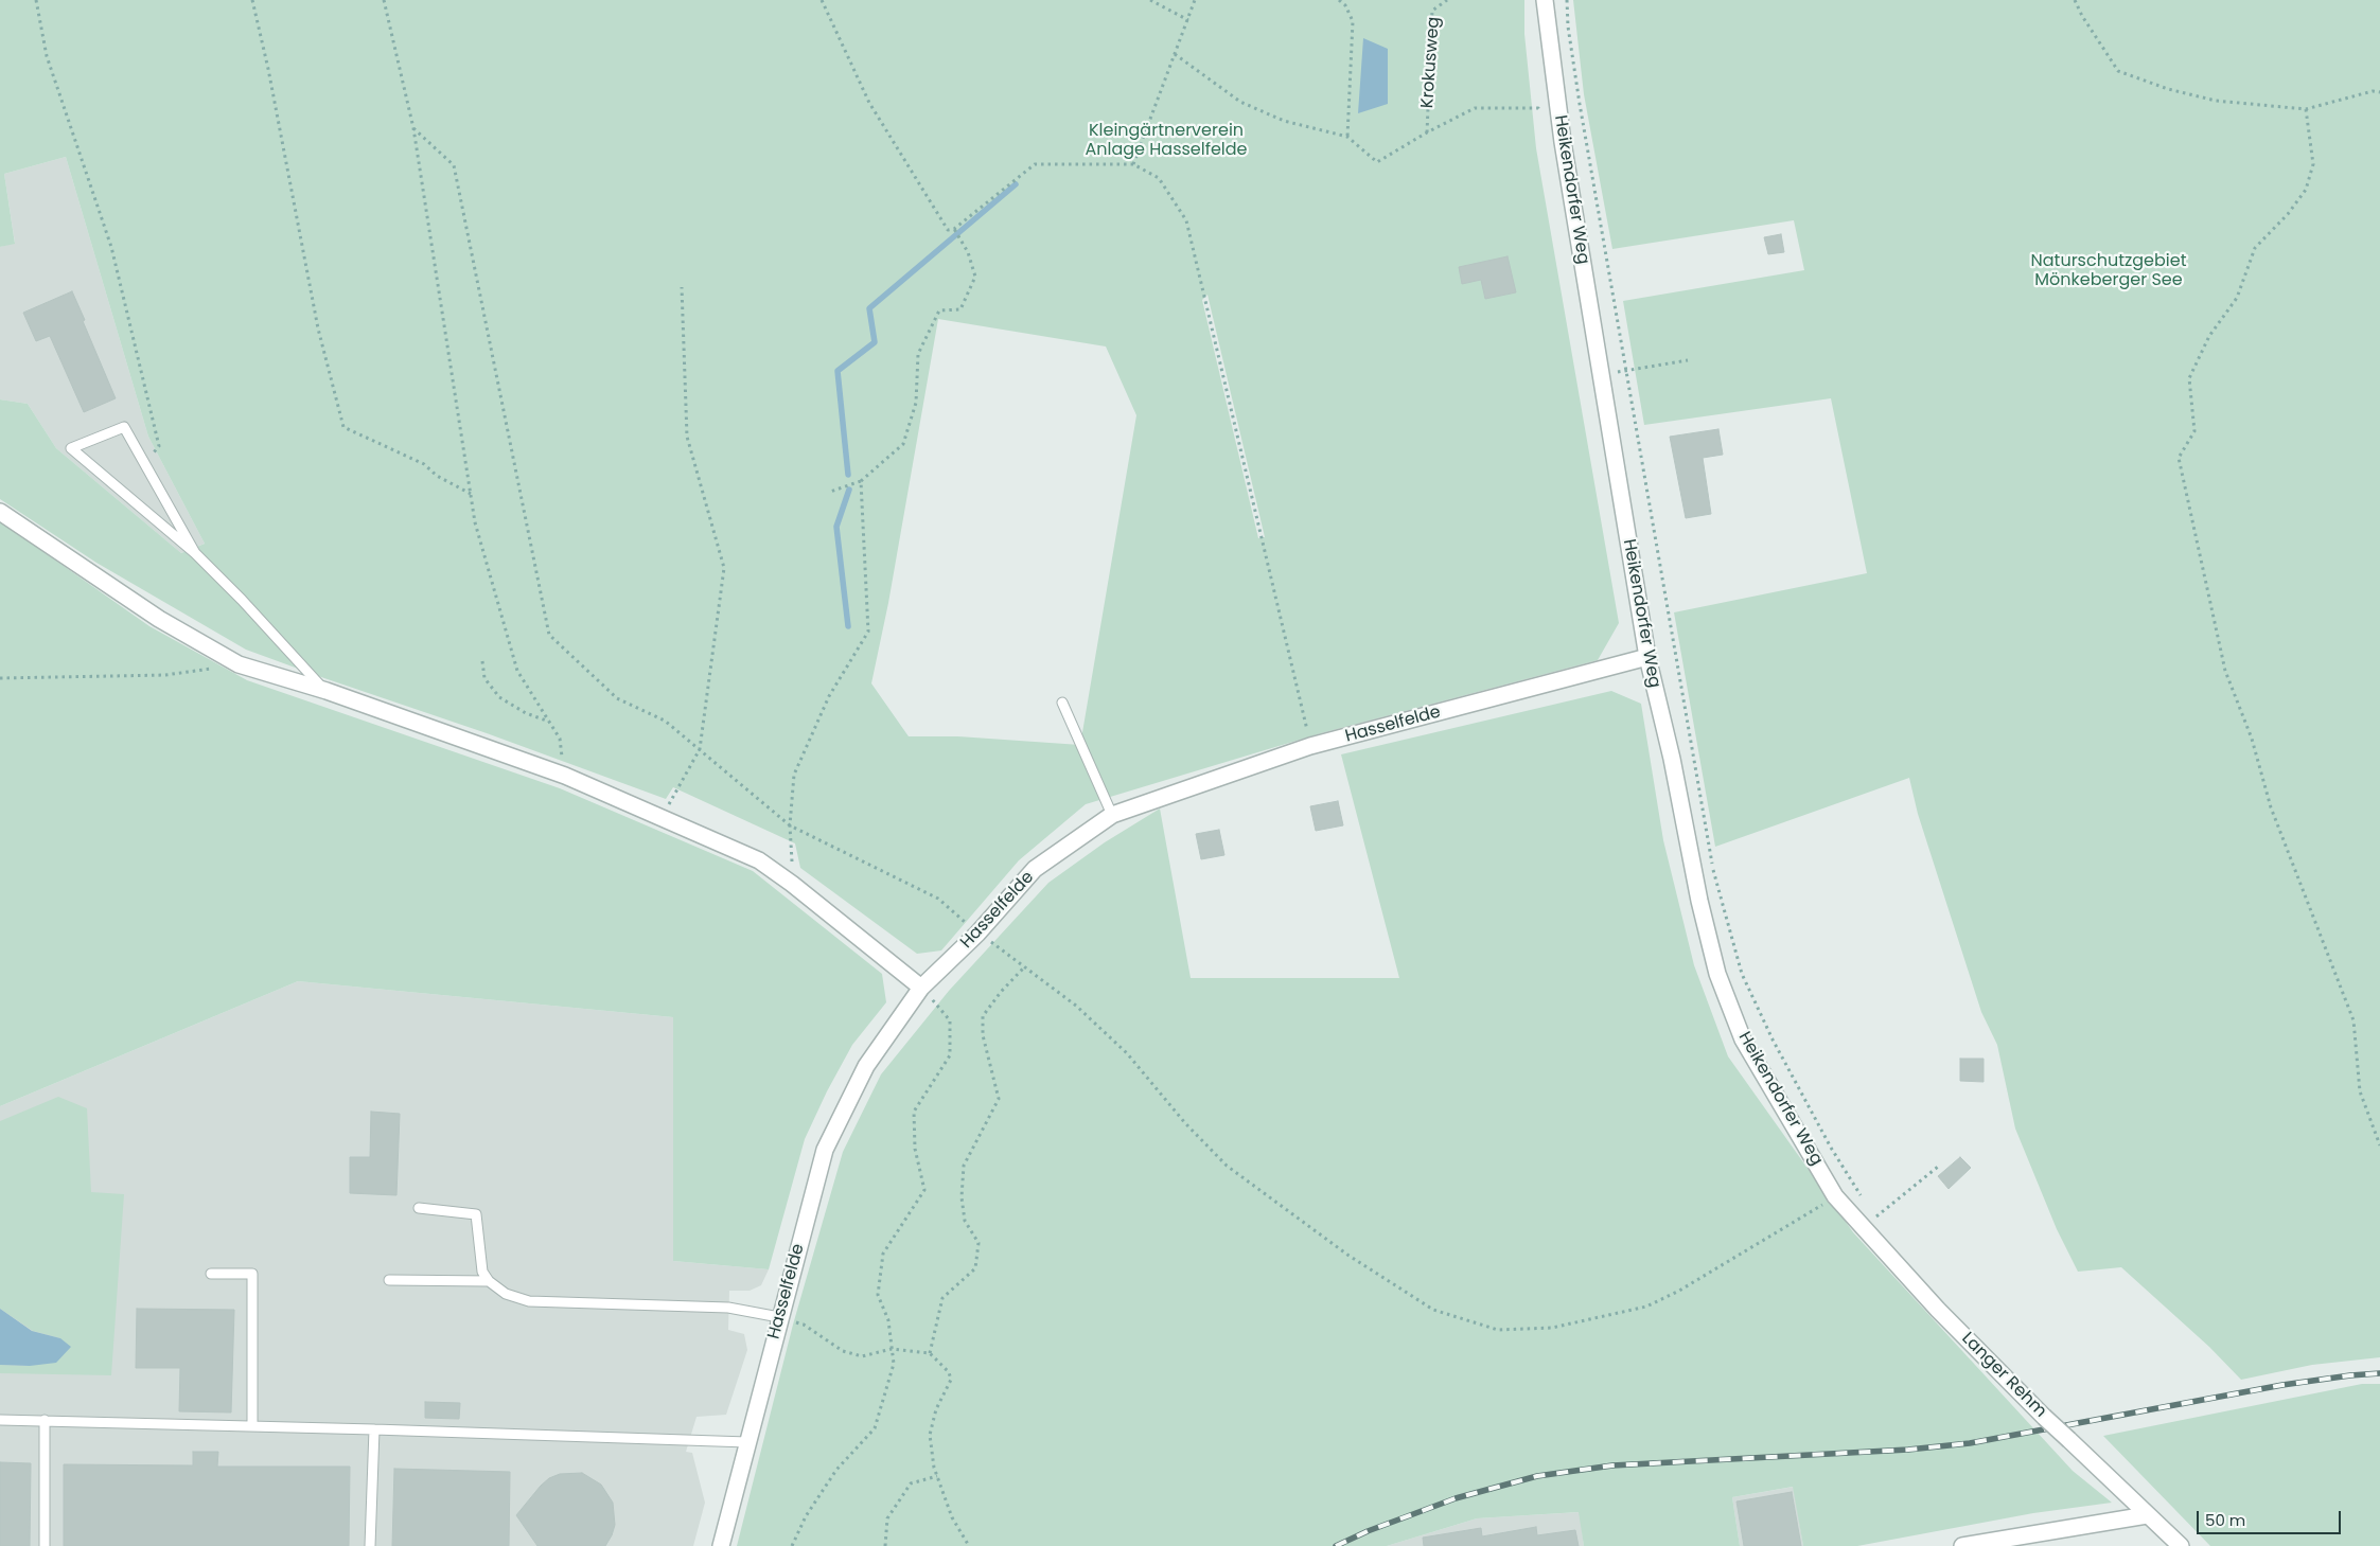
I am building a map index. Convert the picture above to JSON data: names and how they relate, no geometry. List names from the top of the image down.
{
  "streets": {
    "street": ["Heikendorfer Weg", "Hasselfelde", "Langer Rehm"],
    "path": ["Krokusweg"]
  },
  "crossings": [
    ["Heikendorfer Weg", "Hasselfelde"],
    ["Heikendorfer Weg", "Langer Rehm"]
  ],
  "parks": ["Kleingärtnerverein Anlage Hasselfelde", "Naturschutzgebiet Mönkeberger See"],
  "scale_bar": "50 m"
}
